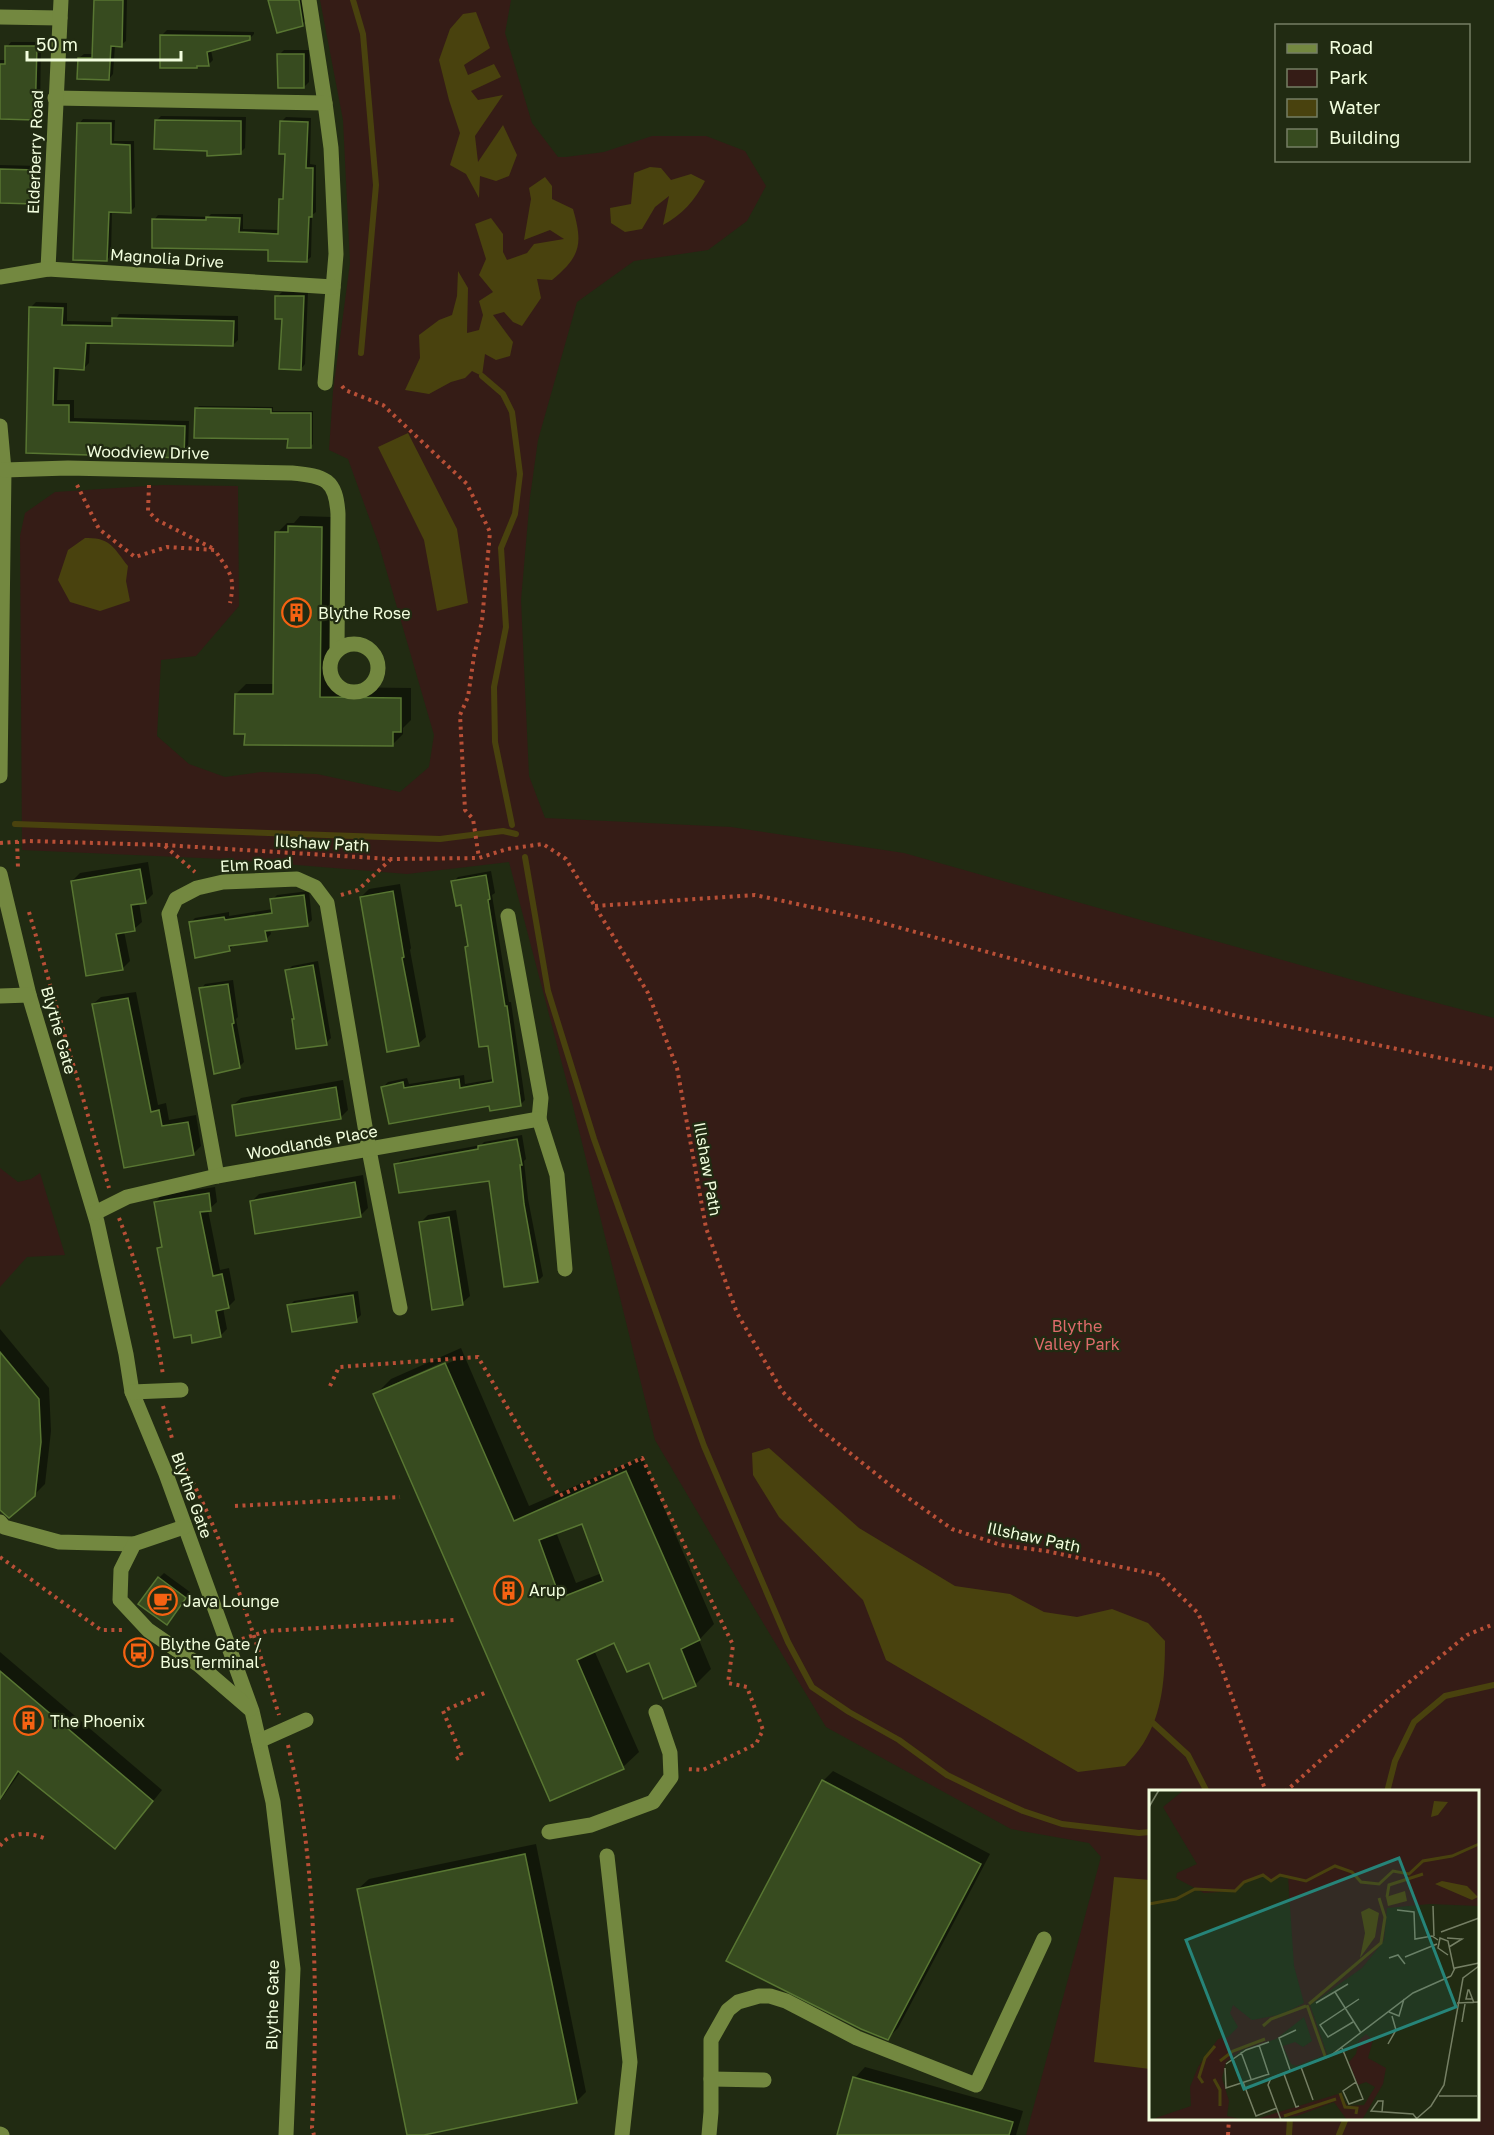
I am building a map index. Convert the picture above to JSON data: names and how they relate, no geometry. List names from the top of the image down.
{
  "streets": {
    "street": [
      "Elderberry Road",
      "Magnolia Drive",
      "Woodview Drive",
      "Elm Road",
      "Blythe Gate",
      "Woodlands Place"
    ],
    "path": ["Illshaw Path"]
  },
  "crossings": [
    ["Elderberry Road", "Magnolia Drive"],
    ["Elm Road", "Woodlands Place"],
    ["Blythe Gate", "Woodlands Place"]
  ],
  "parks": ["Blythe Valley Park"],
  "places": {
    "building": ["Blythe Rose", "Arup", "The Phoenix"],
    "cafe": ["Java Lounge"],
    "bus stop": ["Blythe Gate / Bus Terminal"]
  },
  "legend": [
    "Road",
    "Park",
    "Water",
    "Building"
  ],
  "scale_bar": "50 m"
}
